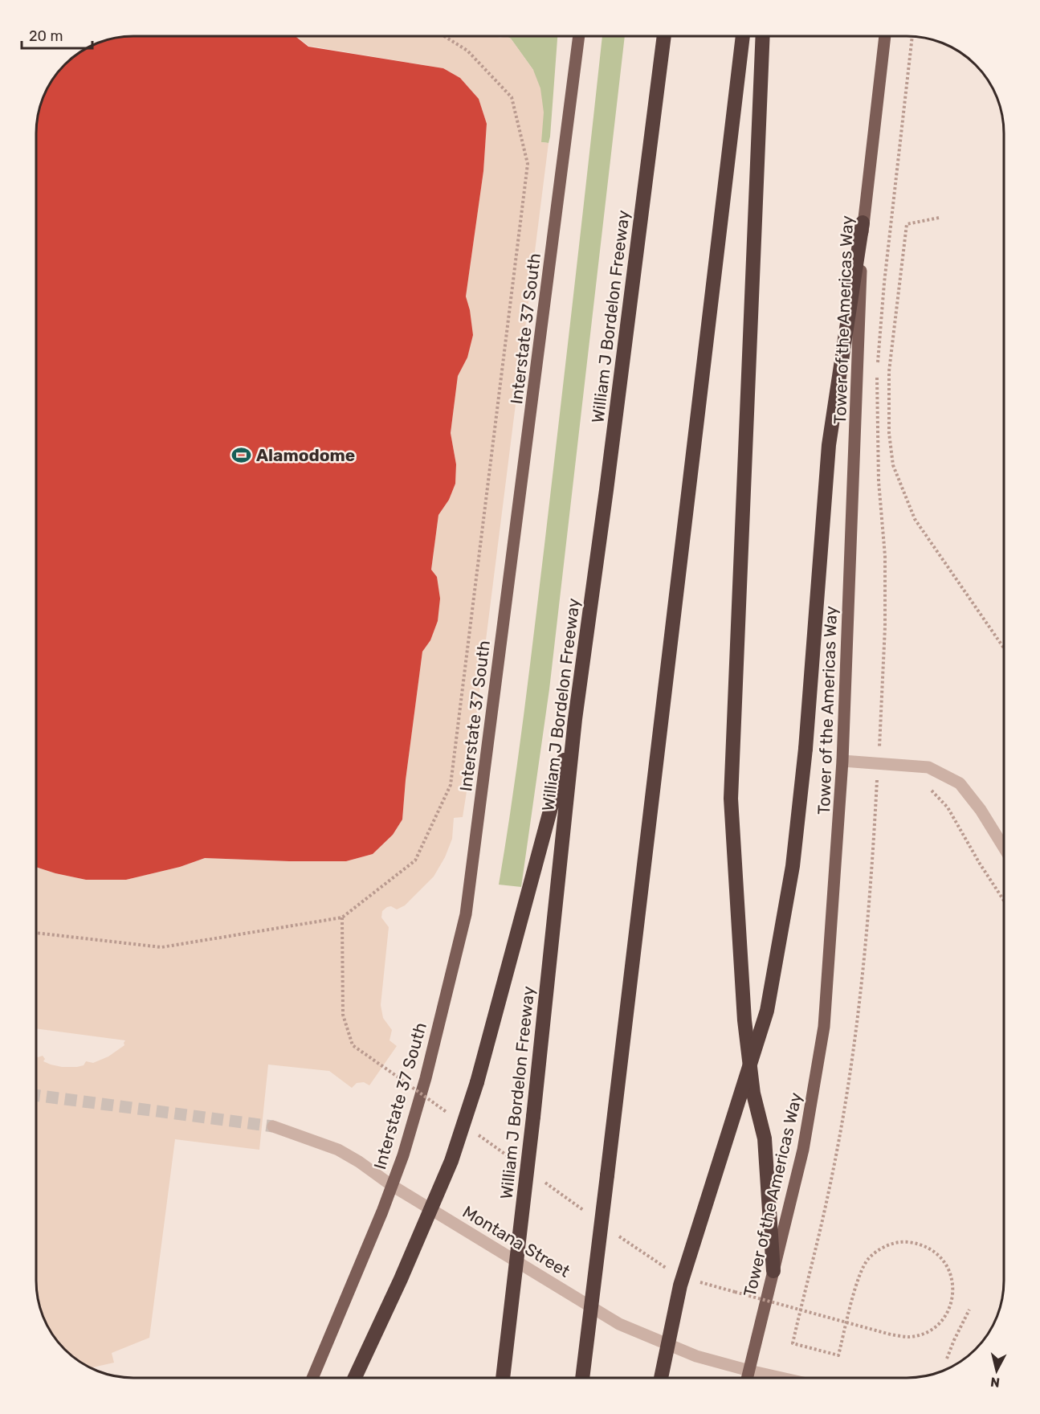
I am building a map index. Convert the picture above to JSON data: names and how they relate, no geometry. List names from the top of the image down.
{
  "streets": {
    "highway": ["William J Bordelon Freeway"],
    "main road": ["Tower of the Americas Way", "Interstate 37 South"],
    "street": ["Montana Street"]
  },
  "crossings": [
    ["Tower of the Americas Way", "Montana Street"],
    ["Interstate 37 South", "Montana Street"]
  ],
  "places": {
    "sports": ["Alamodome"]
  },
  "scale_bar": "20 m",
  "north": "bottom"
}
